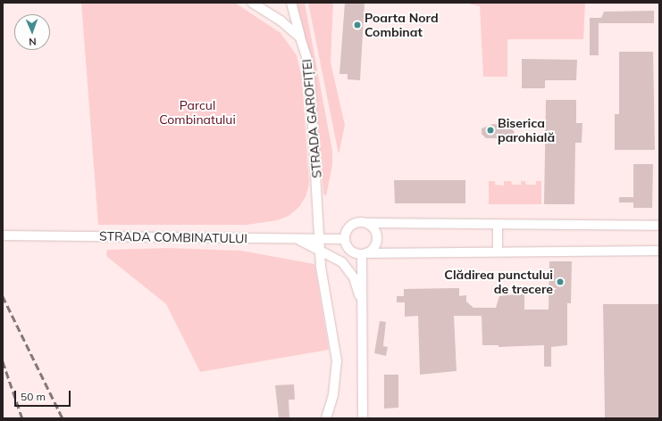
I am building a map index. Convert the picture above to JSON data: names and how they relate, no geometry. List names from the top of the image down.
{
  "streets": {
    "street": ["STRADA GAROFIȚEI", "STRADA COMBINATULUI"]
  },
  "crossings": [
    ["STRADA GAROFIȚEI", "STRADA COMBINATULUI"]
  ],
  "parks": ["Parcul Combinatului"],
  "places": ["Poarta Nord Combinat", "Biserica parohială", "Clădirea punctului de trecere"],
  "scale_bar": "50 m",
  "north": "bottom"
}
